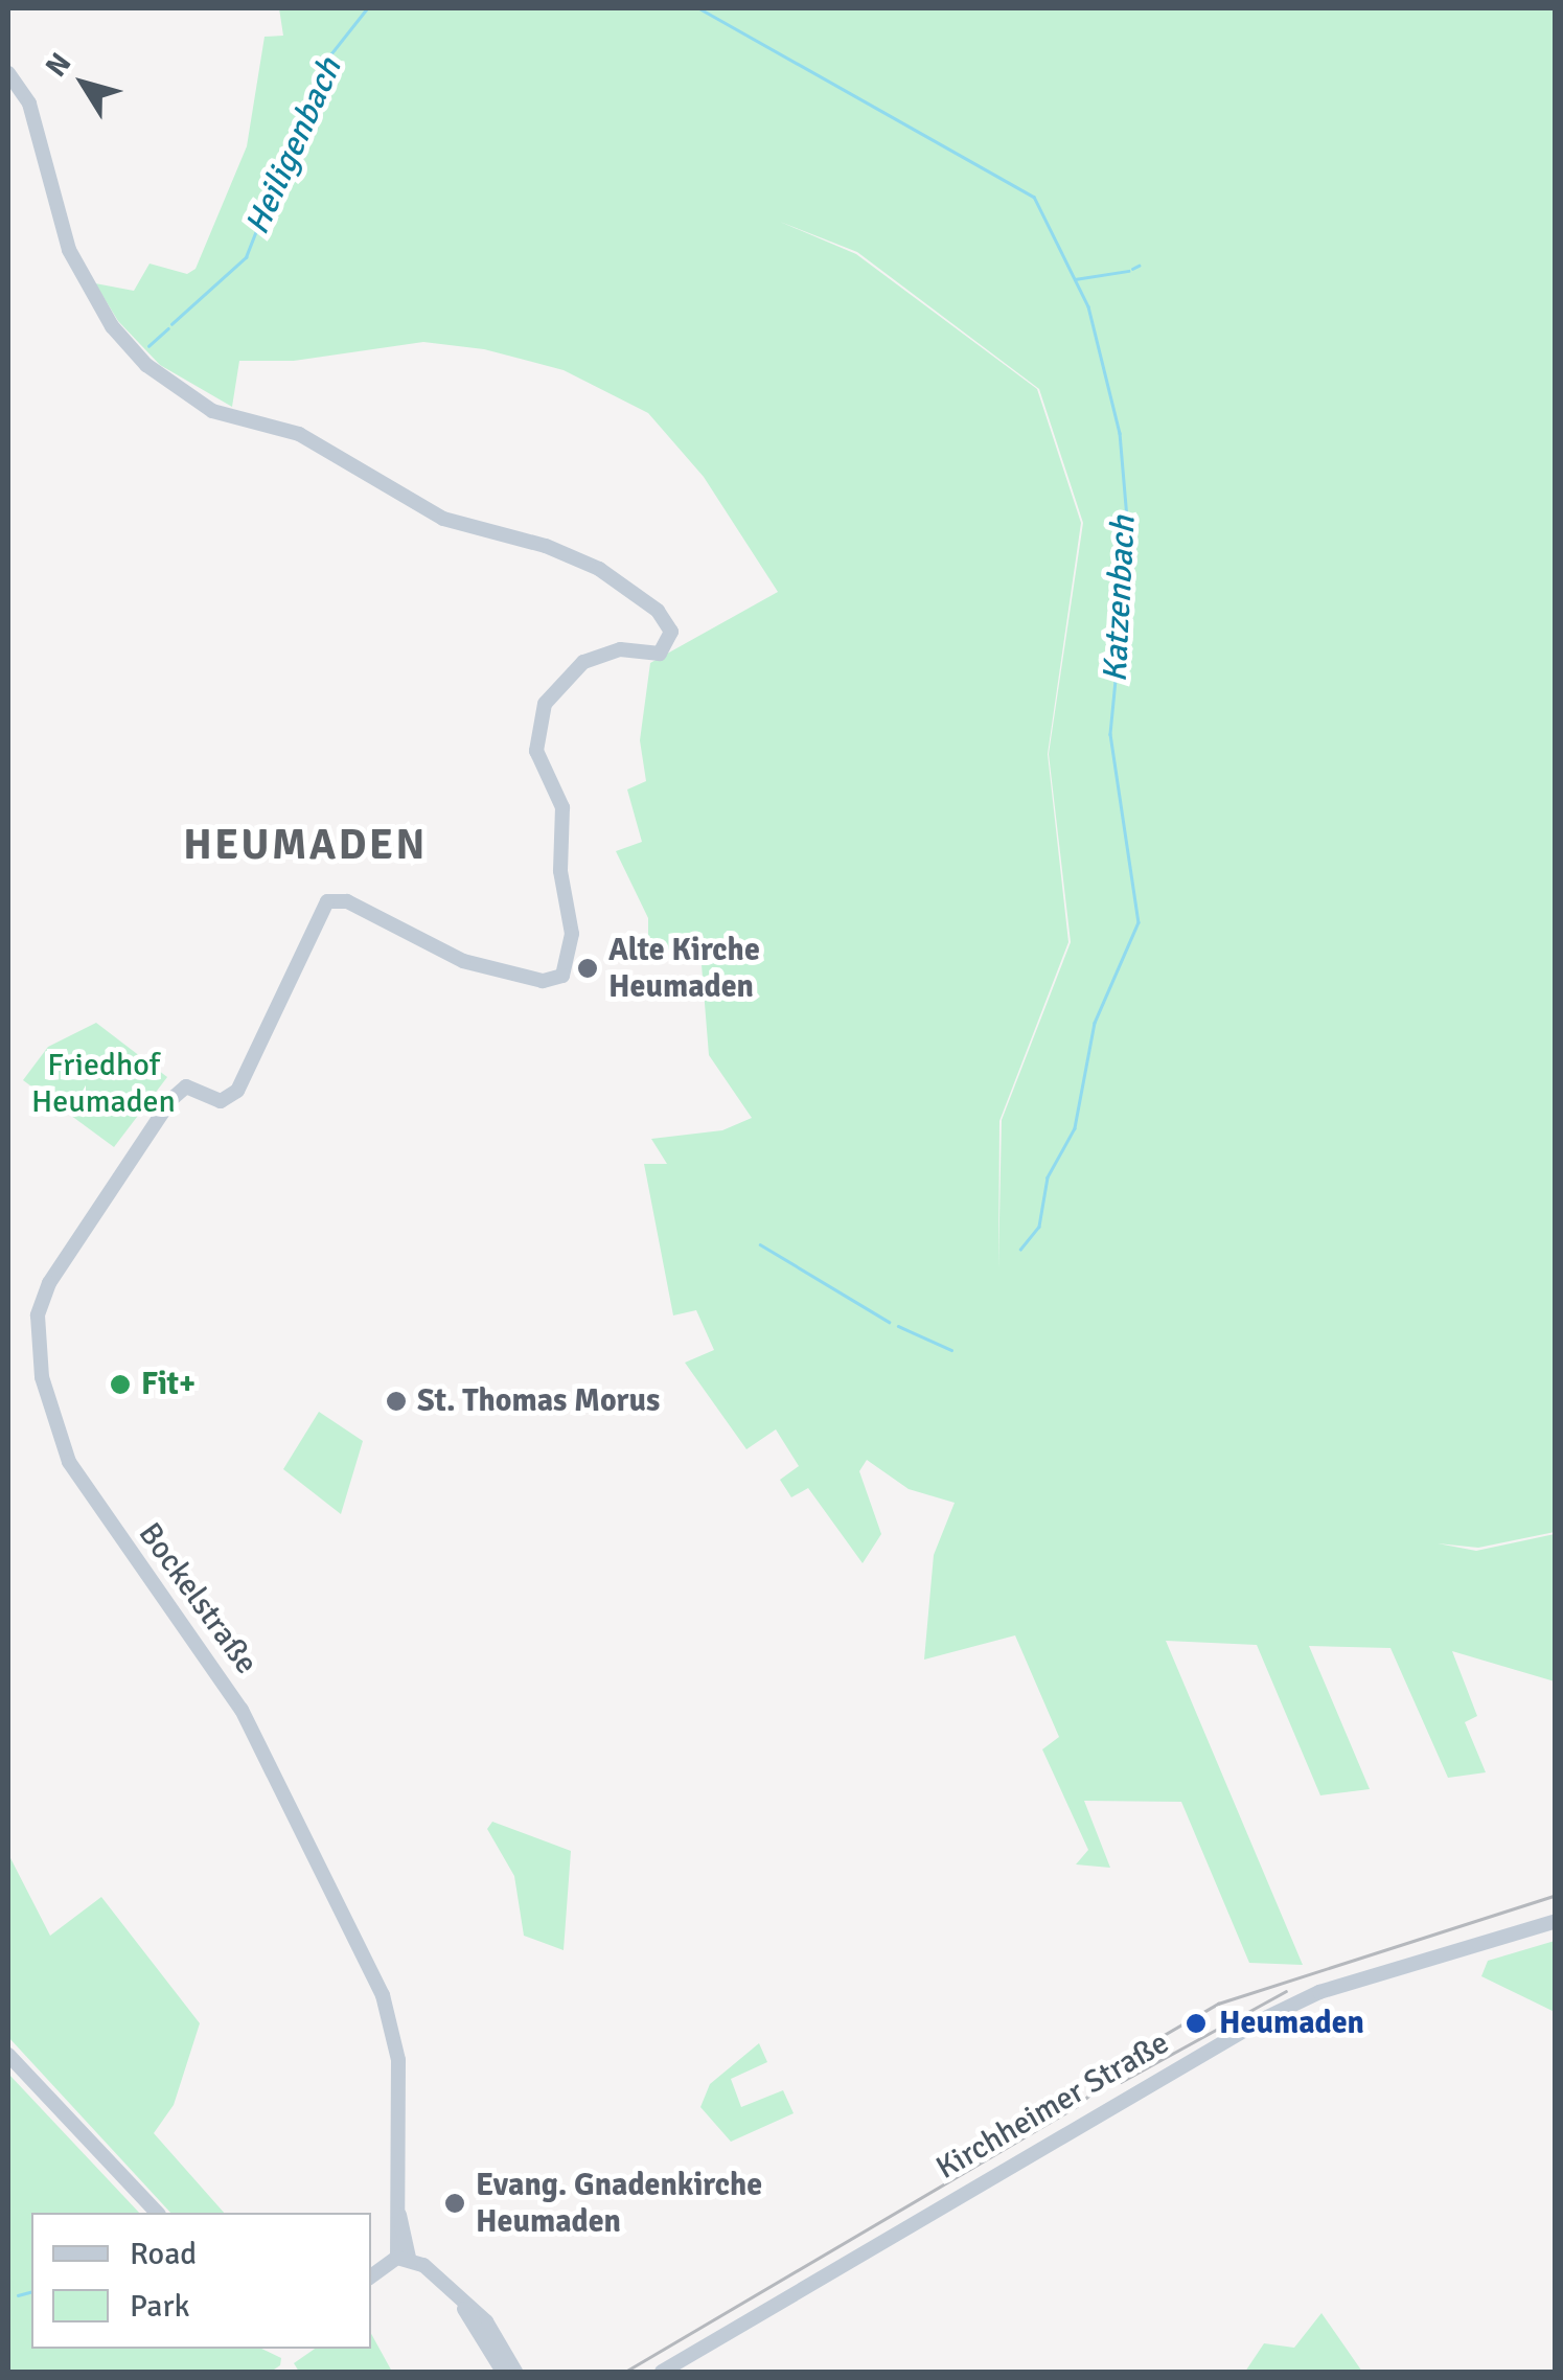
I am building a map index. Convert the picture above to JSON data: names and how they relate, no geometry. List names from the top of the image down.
{
  "streets": {
    "street": ["Bockelstraße", "Kirchheimer Straße"]
  },
  "districts": ["HEUMADEN"],
  "water": ["Heiligenbach", "Katzenbach"],
  "parks": ["Friedhof Heumaden"],
  "places": [
    "Alte Kirche Heumaden",
    "Fit+",
    "St. Thomas Morus",
    "Heumaden",
    "Evang. Gnadenkirche Heumaden"
  ],
  "legend": ["Road", "Park"],
  "north": "top left"
}
